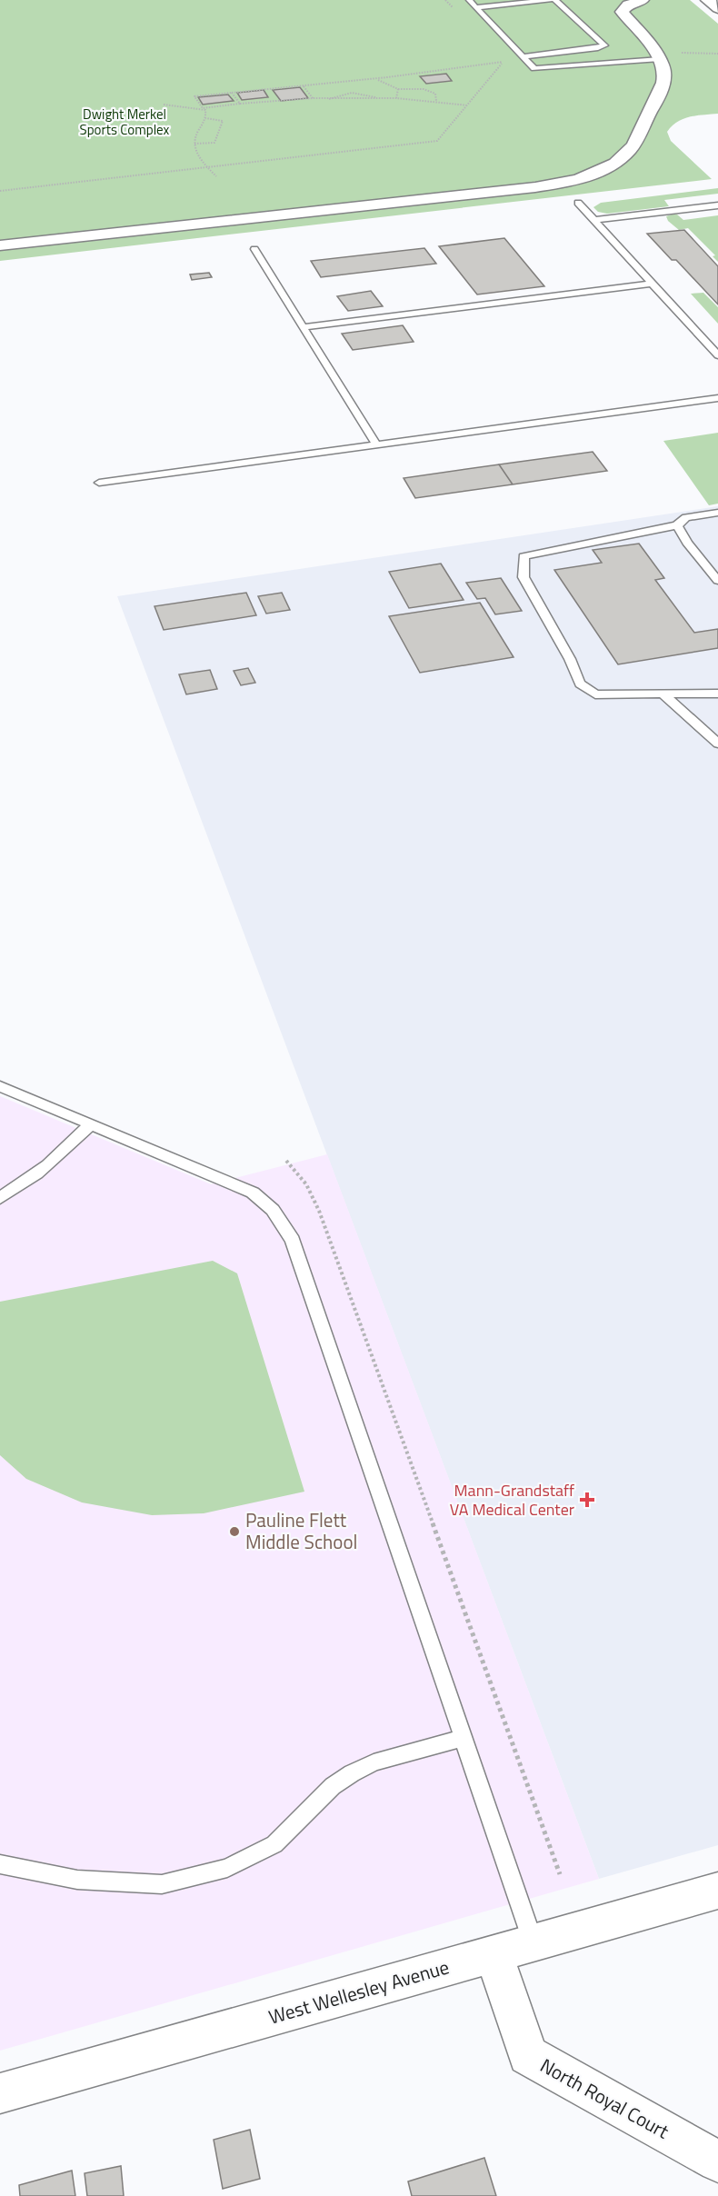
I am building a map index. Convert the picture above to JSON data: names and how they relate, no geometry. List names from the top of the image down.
{
  "streets": {
    "street": ["West Wellesley Avenue", "North Royal Court"]
  },
  "crossings": [
    ["West Wellesley Avenue", "North Royal Court"]
  ],
  "parks": ["Dwight Merkel Sports Complex"],
  "places": {
    "health": ["Mann-Grandstaff VA Medical Center"],
    "other": ["Pauline Flett Middle School"]
  }
}
